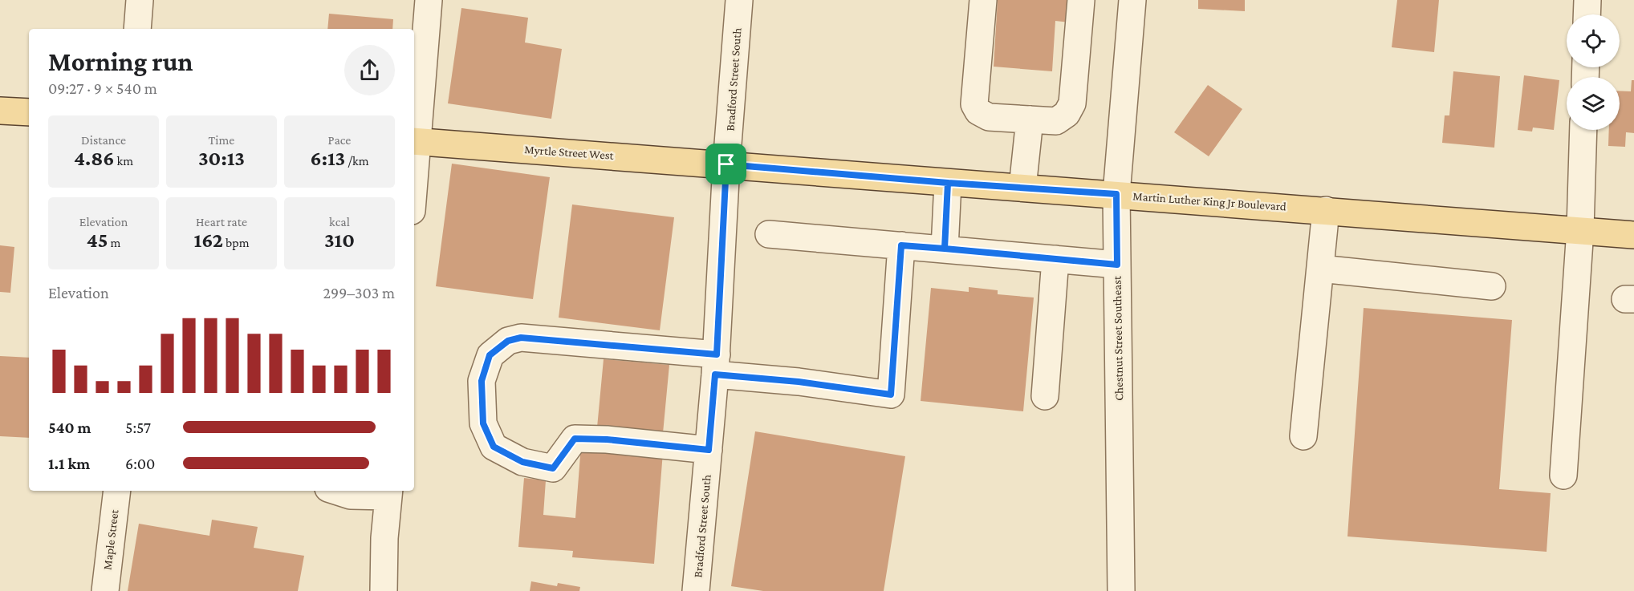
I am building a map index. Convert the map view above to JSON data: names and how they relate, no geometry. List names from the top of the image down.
{
  "streets": {
    "main road": ["Myrtle Street West", "Martin Luther King Jr Boulevard"],
    "street": ["Bradford Street South", "Chestnut Street Southeast", "Maple Street"]
  },
  "crossings": [
    ["Bradford Street South", "Myrtle Street West"],
    ["Bradford Street South", "Martin Luther King Jr Boulevard"],
    ["Myrtle Street West", "Martin Luther King Jr Boulevard"],
    ["Martin Luther King Jr Boulevard", "Chestnut Street Southeast"]
  ],
  "page": {
    "heading": ["Morning run", "09:27 · 9 × 540 m"],
    "stats": [
      ["Distance", "4.86 km"],
      ["Time", "30:13"],
      ["Pace", "6:13 /km"],
      ["Elevation", "45 m"],
      ["Heart rate", "162 bpm"],
      ["kcal", "310"]
    ],
    "chart": ["Elevation", "299–303 m"],
    "list": [
      {
        "name": "540 m",
        "note": "5:57"
      },
      {
        "name": "1.1 km",
        "note": "6:00"
      }
    ]
  }
}
